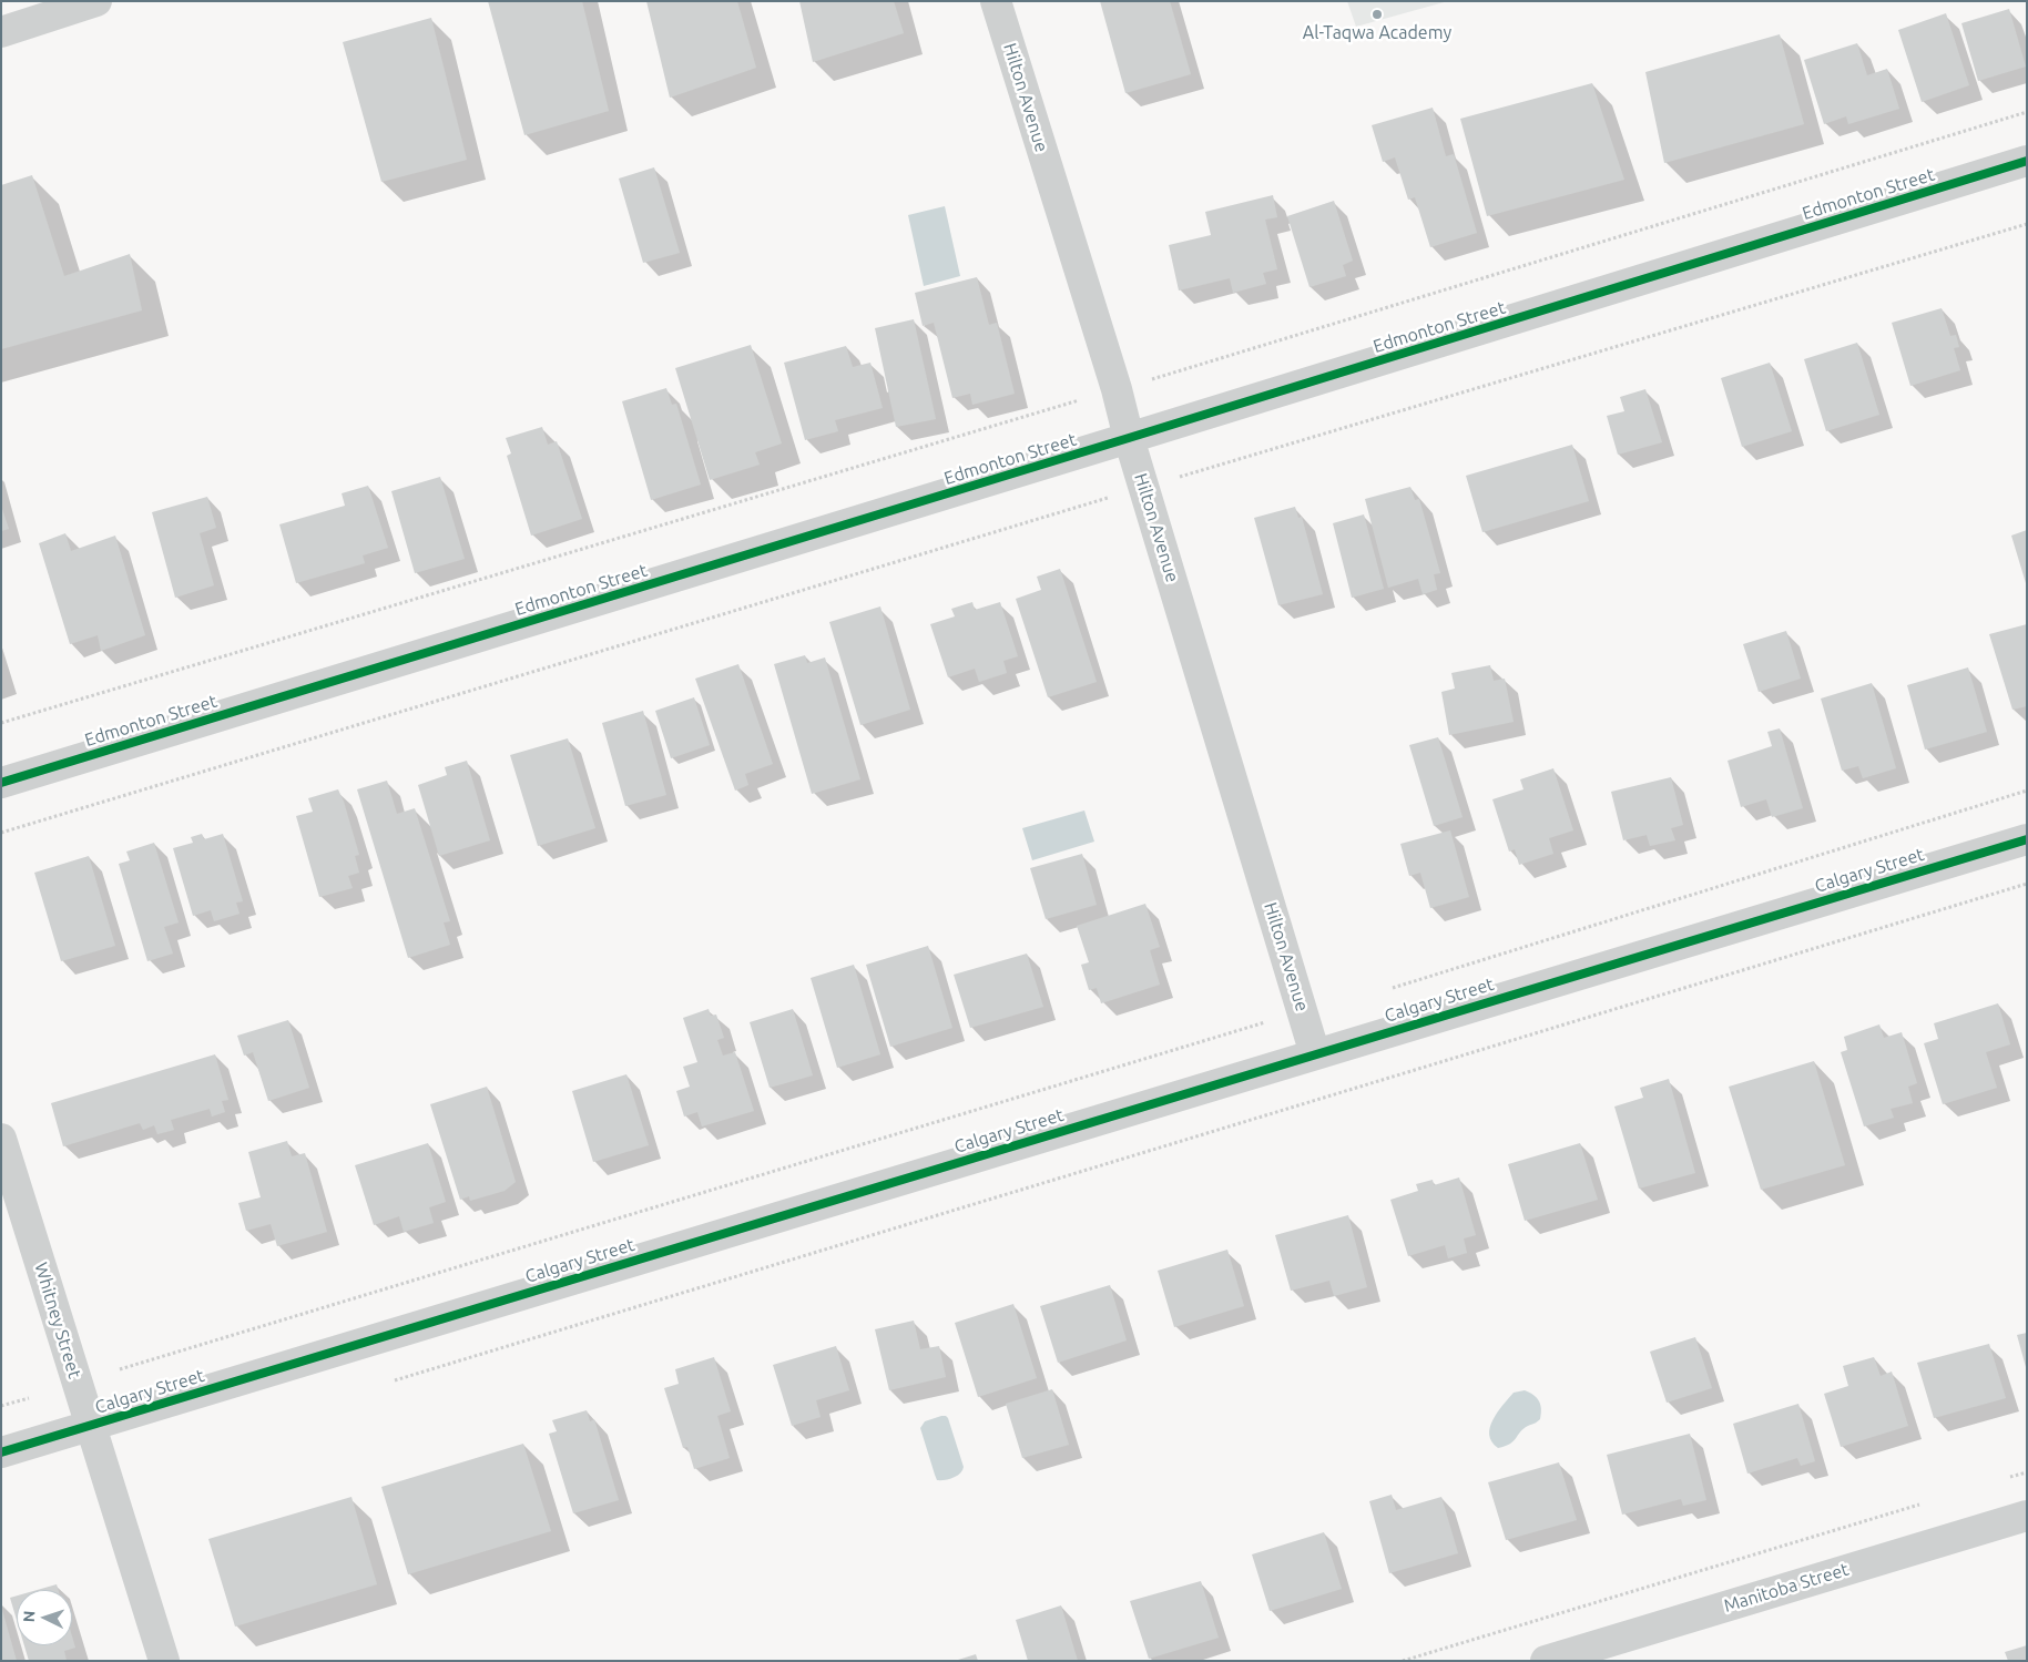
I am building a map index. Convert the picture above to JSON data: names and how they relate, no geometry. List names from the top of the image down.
{
  "streets": {
    "street": [
      "Hilton Avenue",
      "Edmonton Street",
      "Calgary Street",
      "Whitney Street",
      "Manitoba Street"
    ]
  },
  "crossings": [
    ["Hilton Avenue", "Edmonton Street"],
    ["Hilton Avenue", "Calgary Street"],
    ["Calgary Street", "Whitney Street"]
  ],
  "places": ["Al-Taqwa Academy"],
  "north": "left"
}
